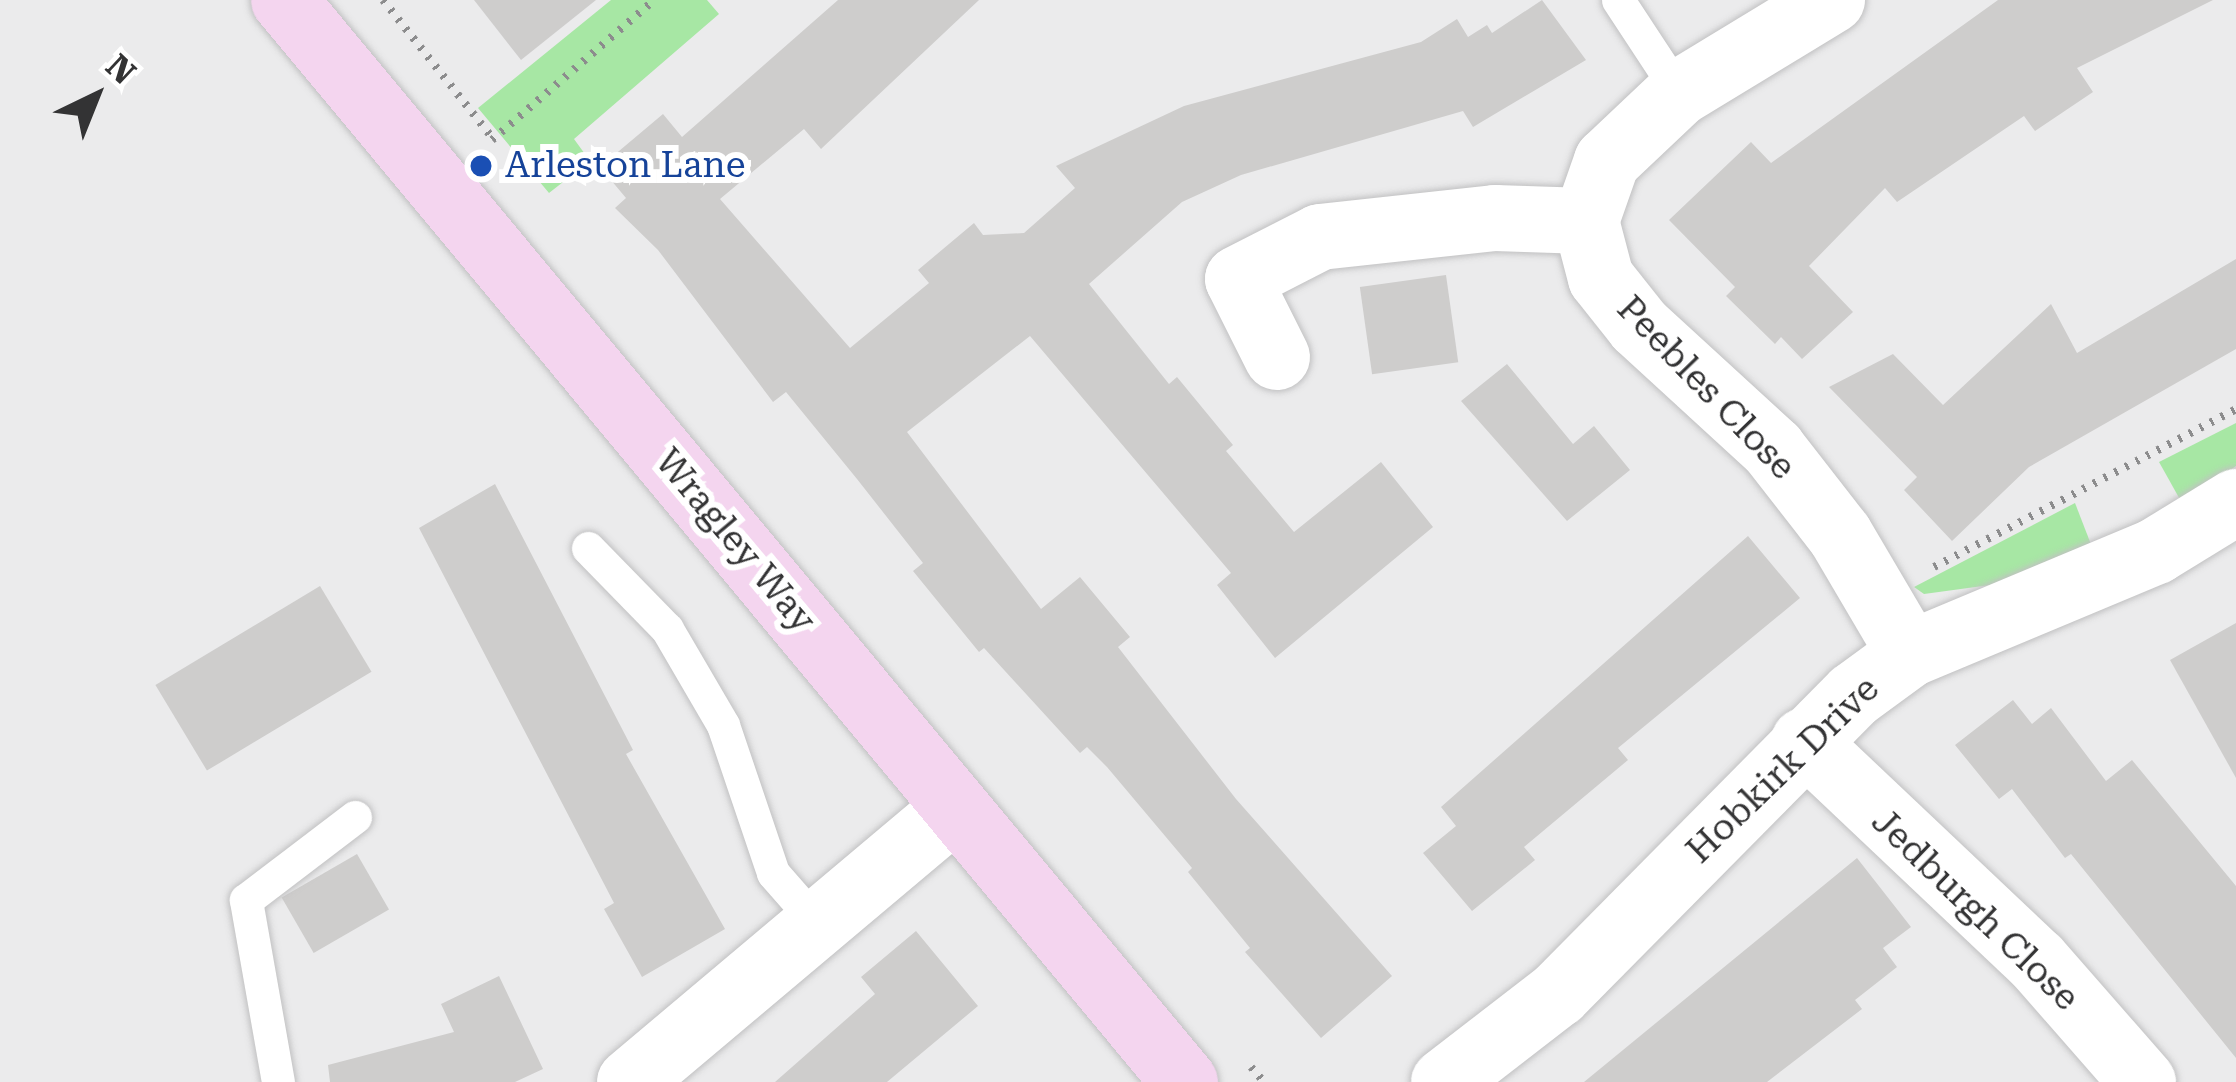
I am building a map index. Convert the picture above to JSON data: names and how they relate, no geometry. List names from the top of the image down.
{
  "streets": {
    "street": [
      "Peebles Close",
      "Wragley Way",
      "Hobkirk Drive",
      "Jedburgh Close"
    ]
  },
  "crossings": [
    ["Peebles Close", "Hobkirk Drive"],
    ["Hobkirk Drive", "Jedburgh Close"]
  ],
  "places": ["Arleston Lane"],
  "north": "top right"
}
